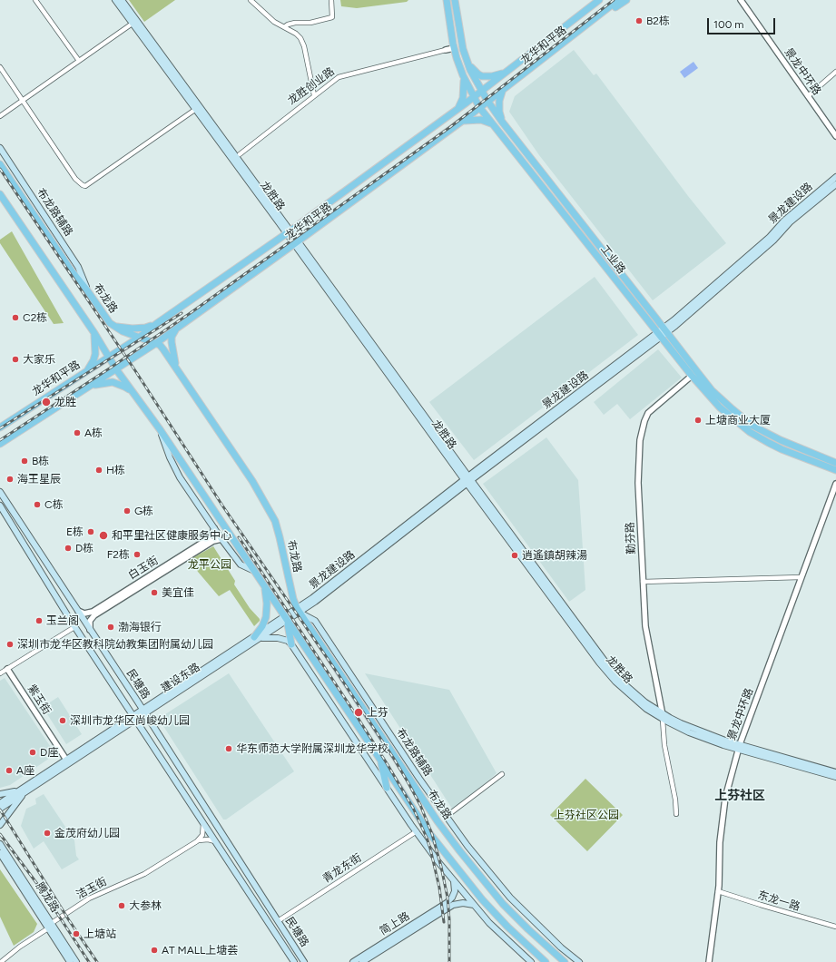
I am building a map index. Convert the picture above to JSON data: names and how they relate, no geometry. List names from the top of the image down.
{
  "streets": {
    "main road": [
      "龙华和平路",
      "龙胜路",
      "景龙建设路",
      "布龙路辅路",
      "工业路",
      "布龙路",
      "建设东路",
      "民塘路",
      "腾龙路",
      "简上路"
    ],
    "street": [
      "景龙中环路",
      "龙胜创业路",
      "勤芬路",
      "白玉街",
      "紫玉街",
      "青龙东街",
      "洁玉街",
      "东龙一路"
    ]
  },
  "crossings": [
    ["龙华和平路", "龙胜路"],
    ["龙华和平路", "工业路"],
    ["龙华和平路", "布龙路"],
    ["景龙中环路", "龙胜路"],
    ["景龙中环路", "东龙一路"],
    ["龙胜创业路", "龙胜路"],
    ["龙胜创业路", "工业路"],
    ["龙胜路", "景龙建设路"],
    ["龙胜路", "勤芬路"],
    ["景龙建设路", "布龙路辅路"],
    ["景龙建设路", "工业路"],
    ["景龙建设路", "布龙路"],
    ["景龙建设路", "建设东路"],
    ["布龙路辅路", "布龙路"],
    ["布龙路辅路", "建设东路"],
    ["工业路", "勤芬路"],
    ["布龙路", "建设东路"],
    ["白玉街", "民塘路"],
    ["建设东路", "民塘路"],
    ["建设东路", "紫玉街"],
    ["民塘路", "青龙东街"],
    ["洁玉街", "腾龙路"]
  ],
  "districts": ["上芬社区"],
  "parks": ["龙平公园", "上芬社区公园"],
  "places": [
    "B2栋",
    "C2栋",
    "大家乐",
    "龙胜",
    "上塘商业大厦",
    "A栋",
    "B栋",
    "H栋",
    "海王星辰",
    "C栋",
    "G栋",
    "E栋",
    "和平里社区健康服务中心",
    "D栋",
    "F2栋",
    "逍遙鎮胡辣湯",
    "美宜佳",
    "玉兰阁",
    "渤海银行",
    "深圳市龙华区教科院幼教集团附属幼儿园",
    "上芬",
    "深圳市龙华区尚峻幼儿园",
    "华东师范大学附属深圳龙华学校",
    "D座",
    "A座",
    "金茂府幼儿园",
    "大参林",
    "上塘站",
    "AT MALL上塘荟"
  ],
  "scale_bar": "100 m"
}
